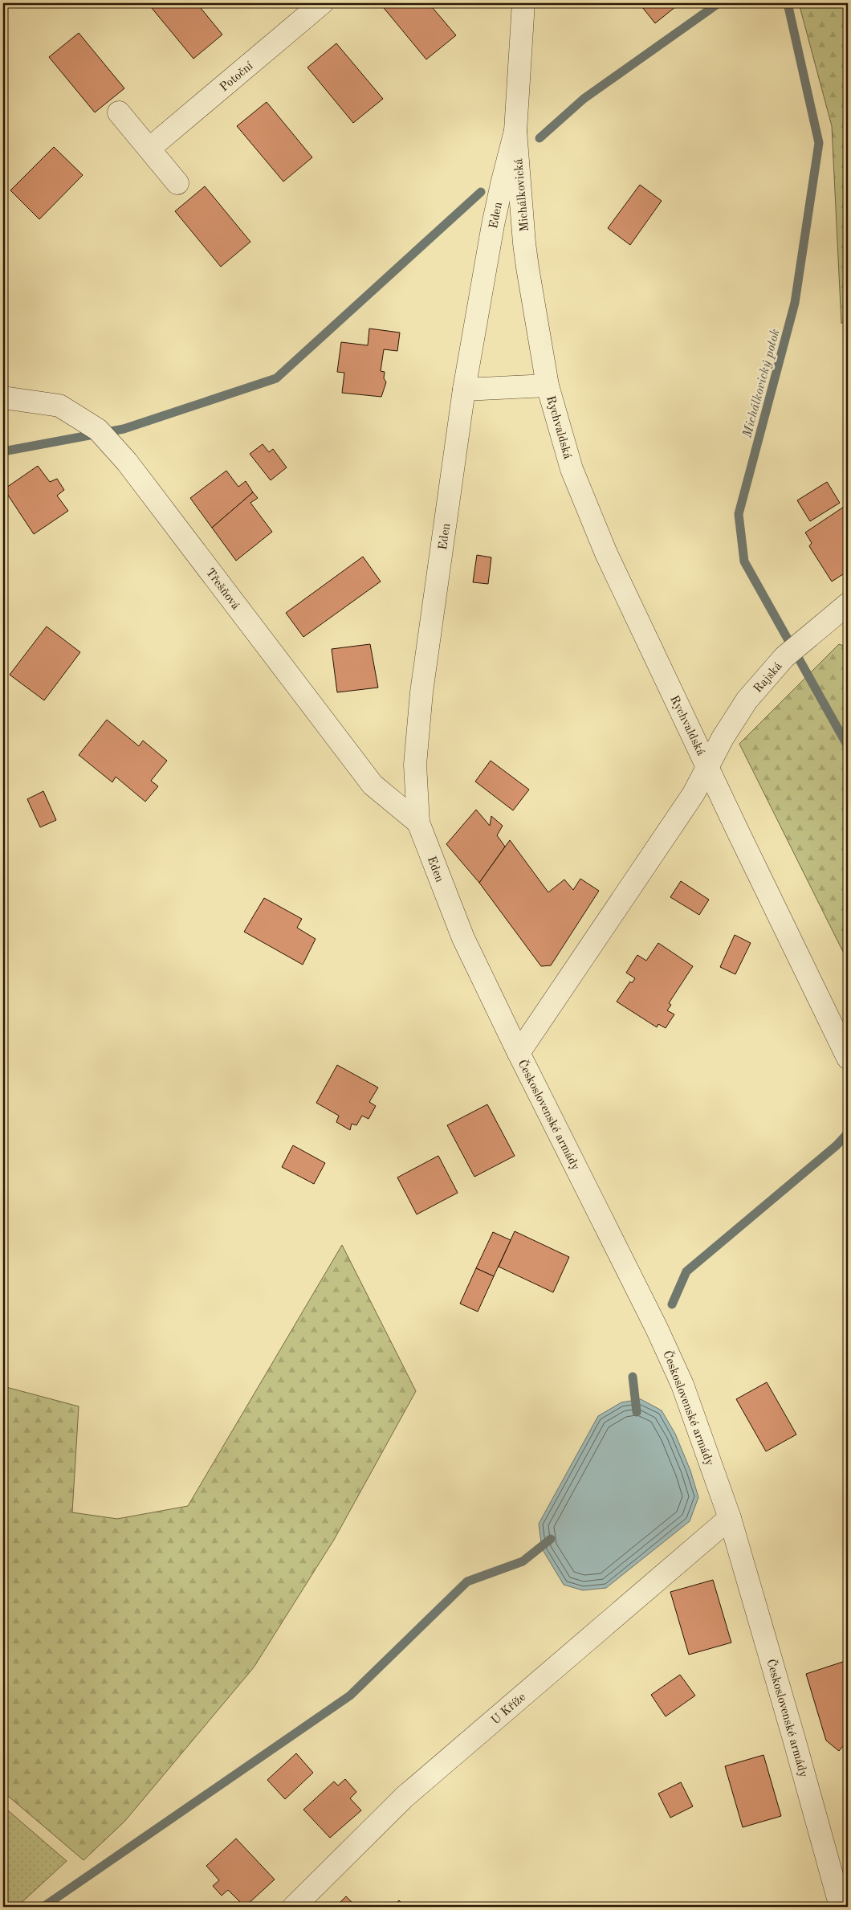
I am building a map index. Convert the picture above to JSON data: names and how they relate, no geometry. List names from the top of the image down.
{
  "streets": {
    "street": [
      "Potoční",
      "Michálkovická",
      "Eden",
      "Rychvaldská",
      "Třešňová",
      "Rajská",
      "Československé armády",
      "U Kříže"
    ]
  },
  "crossings": [
    ["Michálkovická", "Eden"],
    ["Michálkovická", "Rychvaldská"],
    ["Eden", "Třešňová"],
    ["Eden", "Československé armády"],
    ["Rychvaldská", "Rajská"],
    ["Rajská", "Československé armády"],
    ["Československé armády", "U Kříže"]
  ],
  "water": ["Michálkovický potok"]
}
